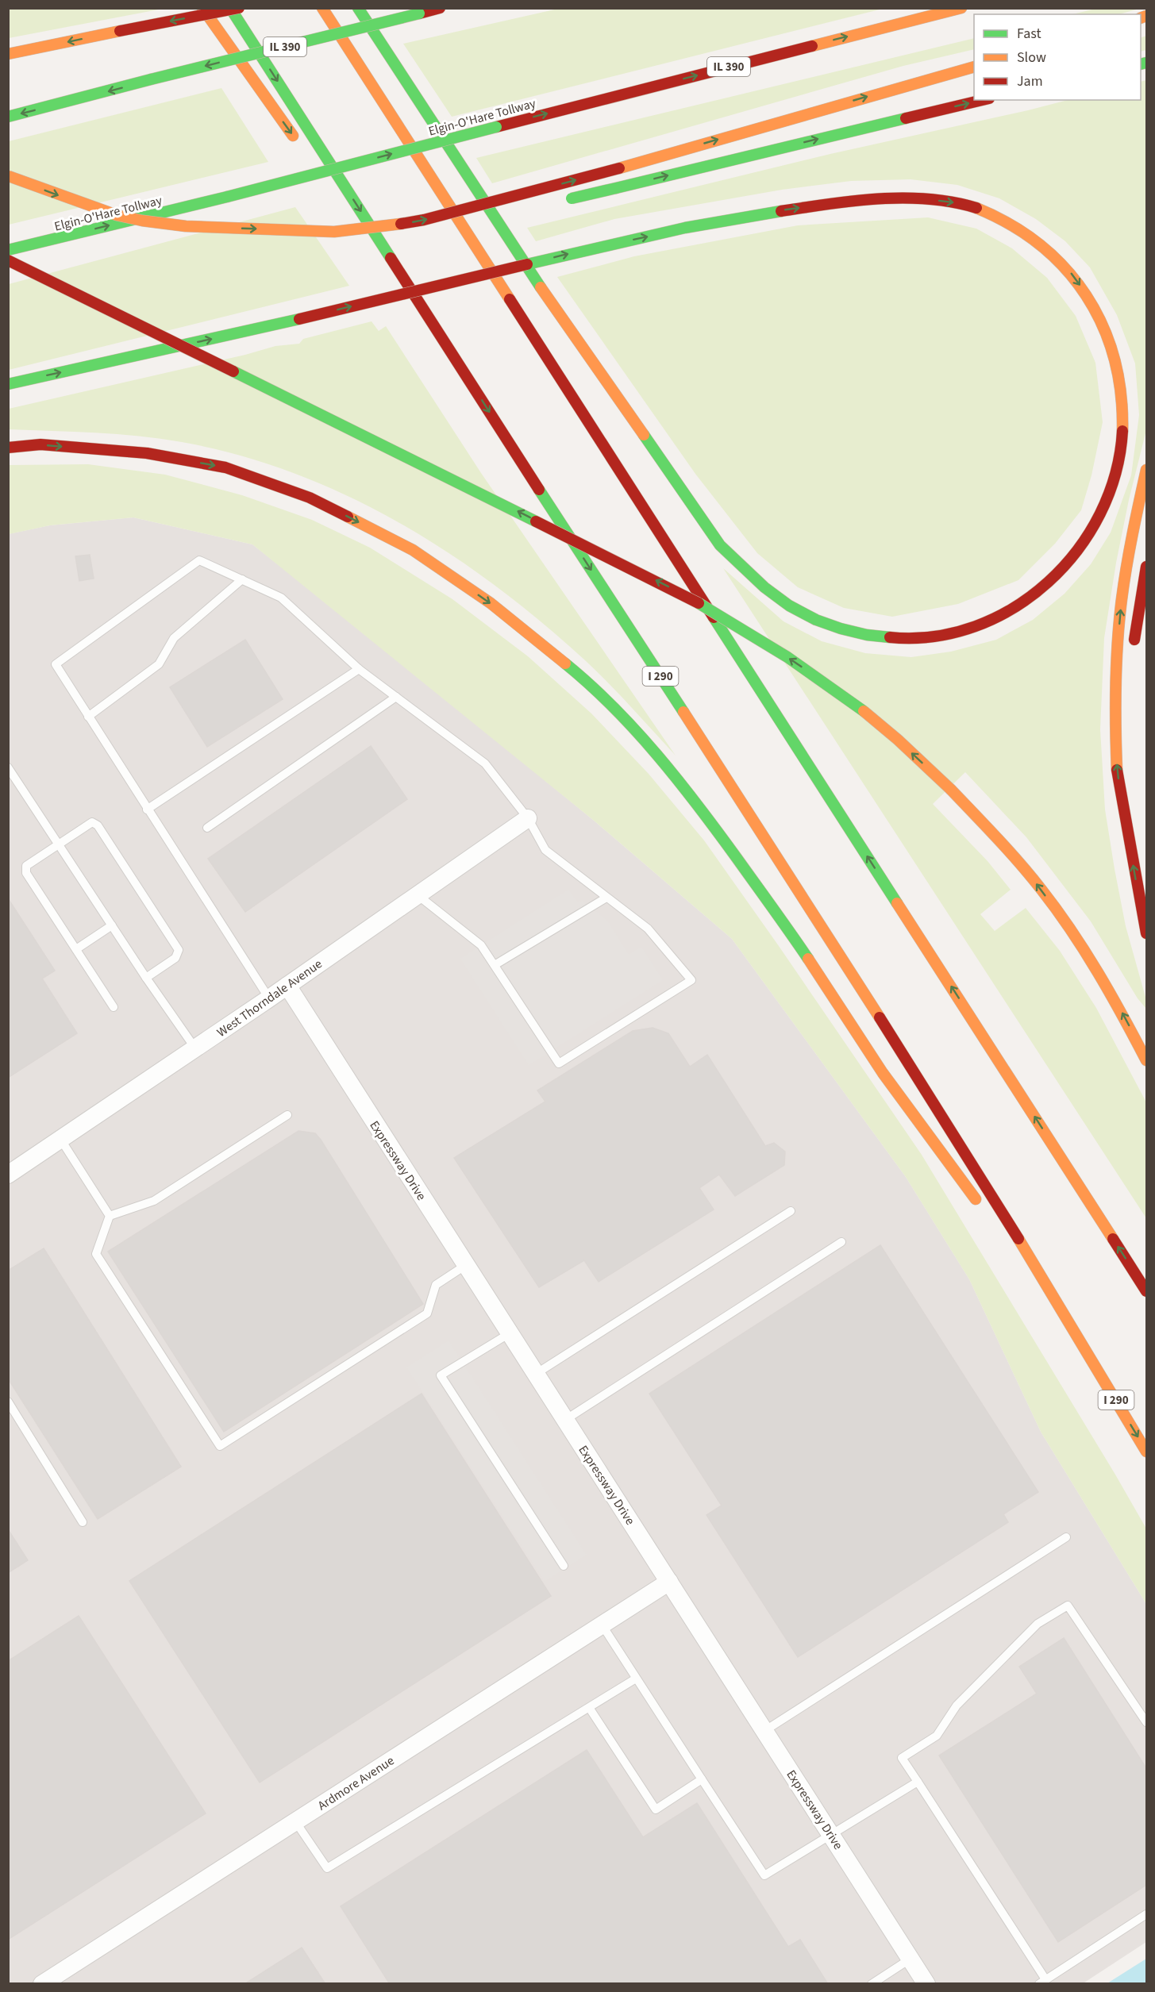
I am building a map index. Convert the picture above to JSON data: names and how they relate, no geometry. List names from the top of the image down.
{
  "streets": {
    "highway": ["IL 390", "Elgin-O'Hare Tollway", "I 290"],
    "street": ["West Thorndale Avenue", "Expressway Drive", "Ardmore Avenue"]
  },
  "crossings": [
    ["West Thorndale Avenue", "Expressway Drive"],
    ["Expressway Drive", "Ardmore Avenue"]
  ],
  "legend": ["Fast", "Slow", "Jam"]
}
